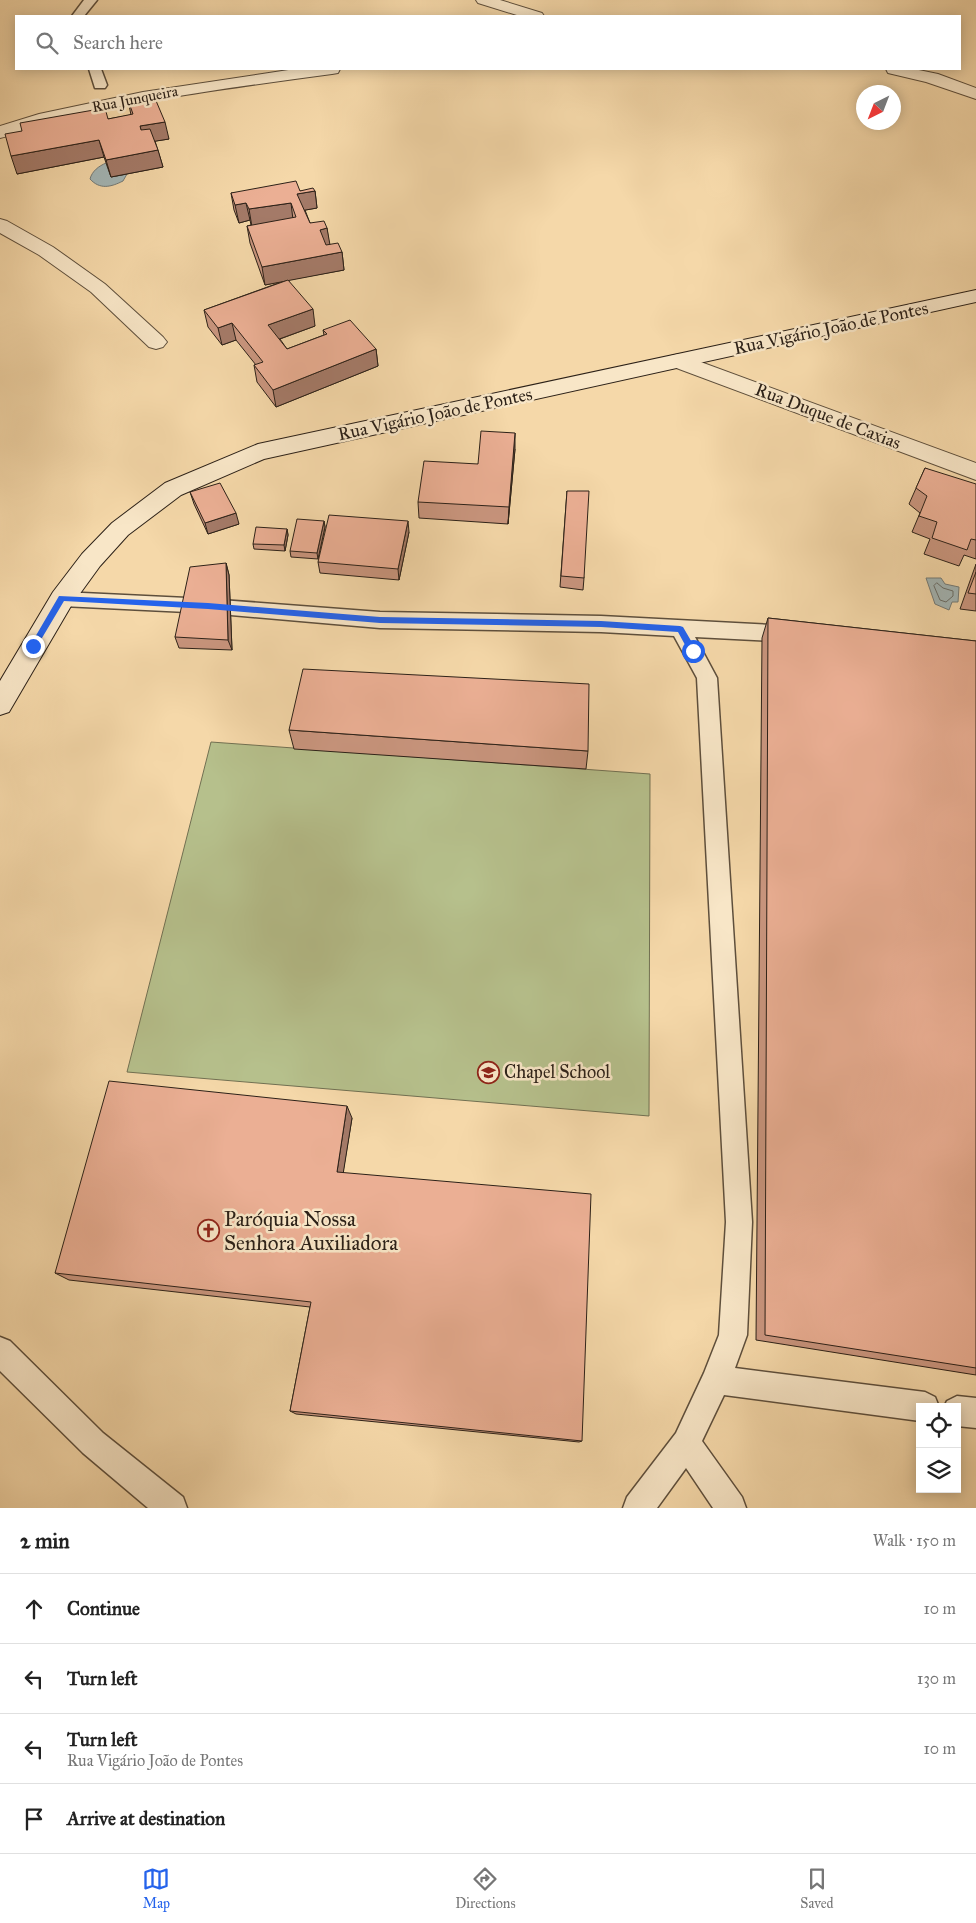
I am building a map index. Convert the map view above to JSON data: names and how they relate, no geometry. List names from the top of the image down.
{
  "streets": {
    "street": ["Rua Junqueira", "Rua Vigário João de Pontes", "Rua Duque de Caxias"]
  },
  "crossings": [
    ["Rua Vigário João de Pontes", "Rua Duque de Caxias"]
  ],
  "places": {
    "school or university": ["Chapel School"],
    "church": ["Paróquia Nossa Senhora Auxiliadora"]
  },
  "north": "bottom left",
  "page": {
    "search": "Search here",
    "heading": ["2 min", "Walk · 150 m"],
    "list": [
      ["Continue", "10 m"],
      ["Turn left", "130 m"],
      ["Turn left", "Rua Vigário João de Pontes", "10 m"],
      "Arrive at destination"
    ],
    "nav": ["Map", "Directions", "Saved"]
  }
}
